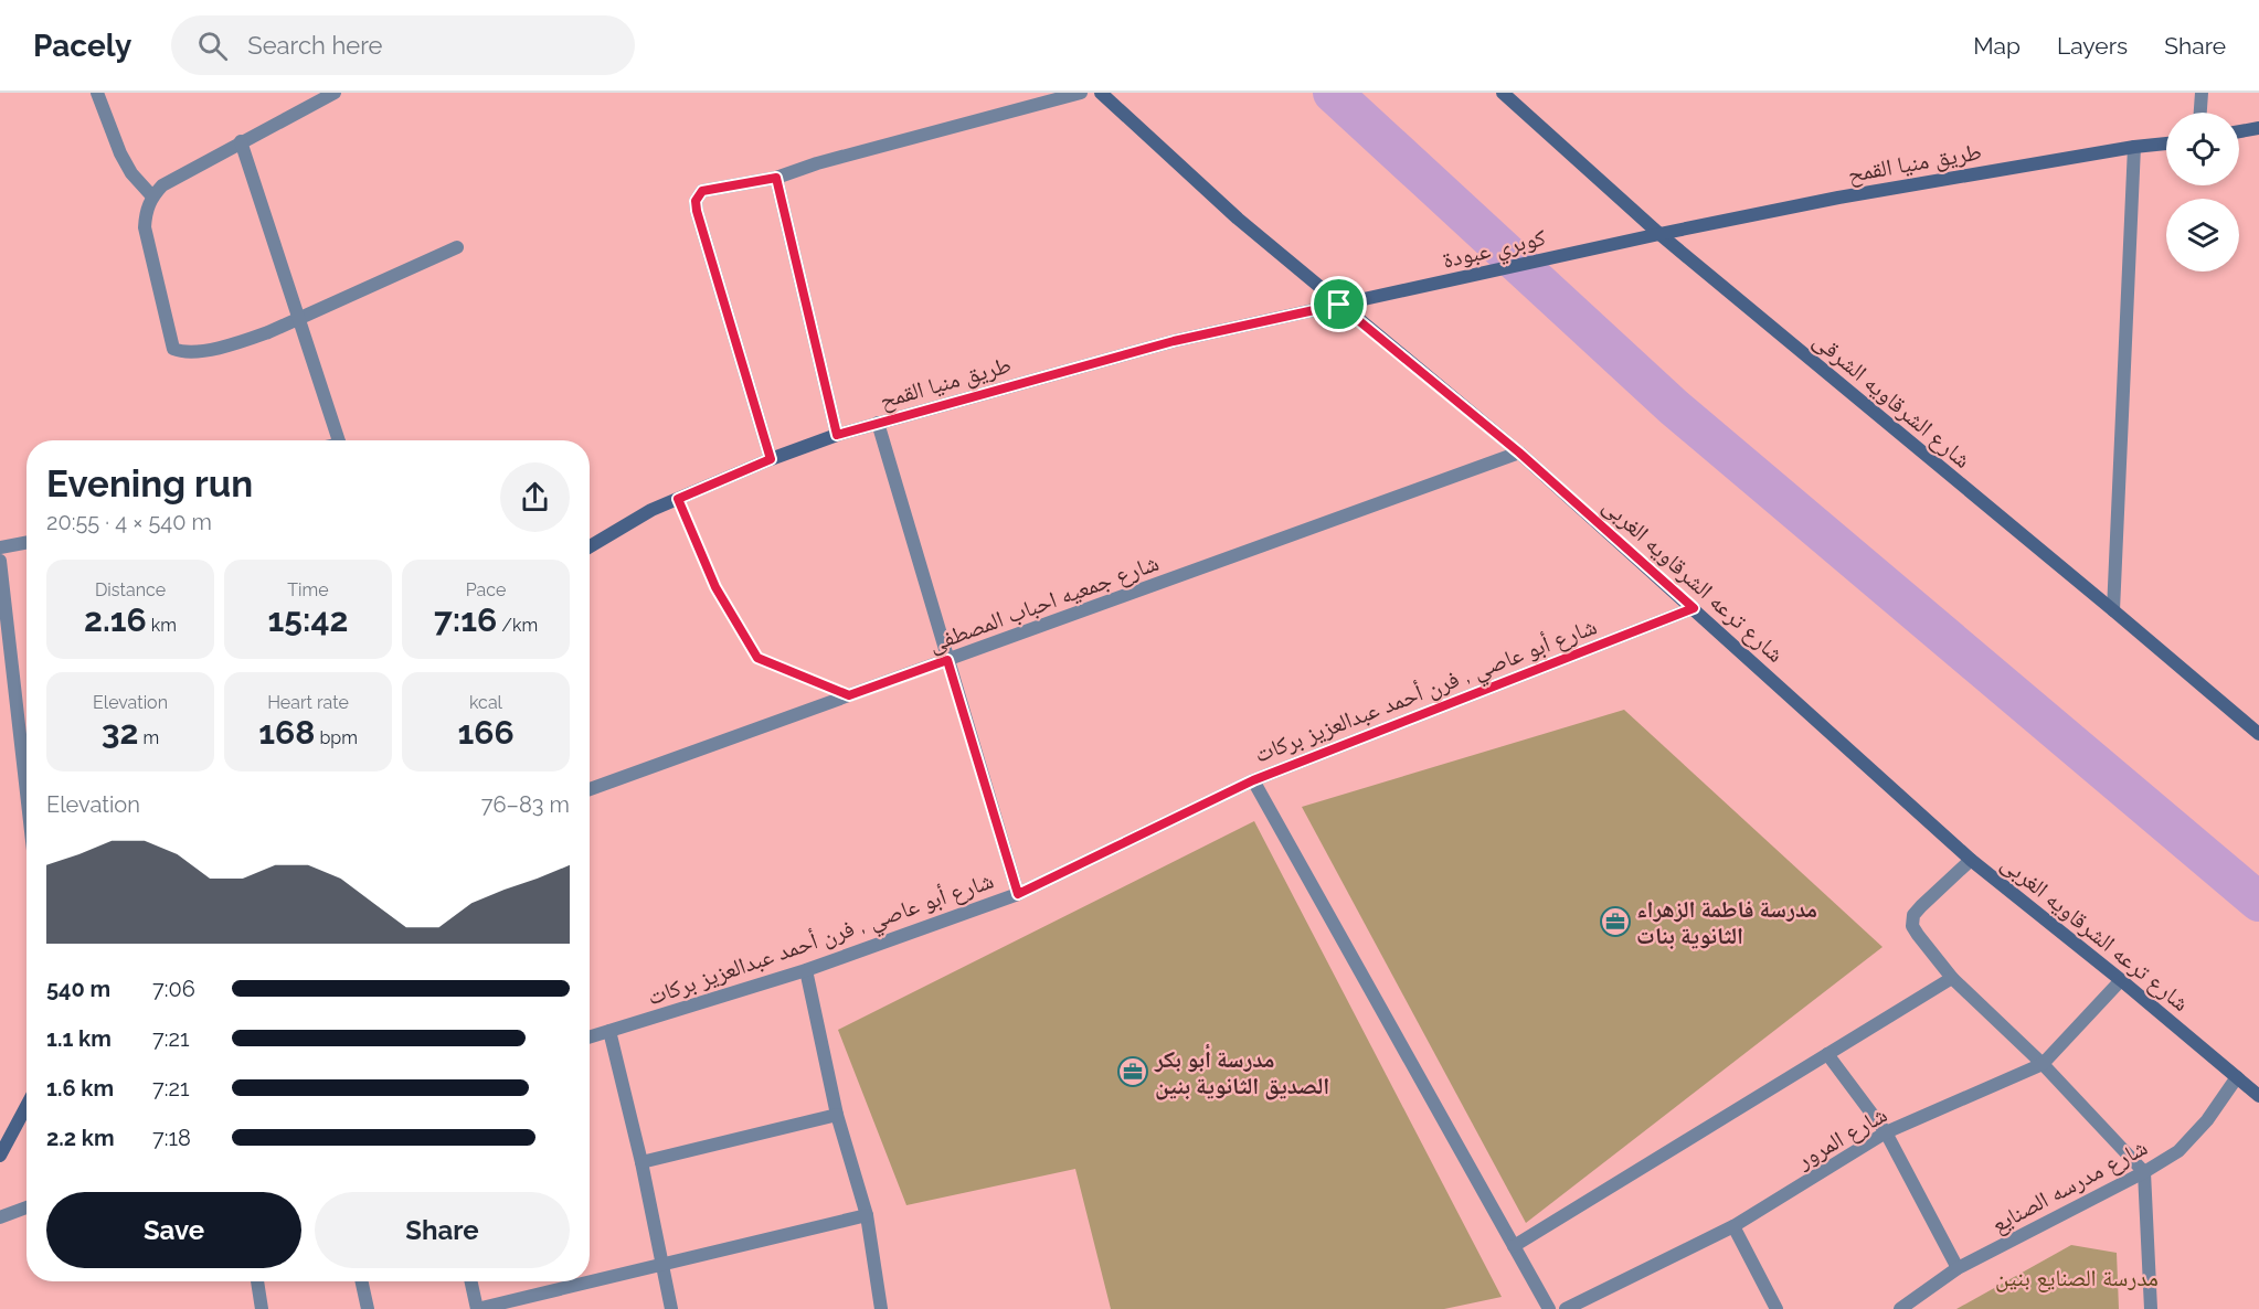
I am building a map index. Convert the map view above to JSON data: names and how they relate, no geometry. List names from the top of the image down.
{
  "streets": {
    "street": [
      "طريق منيا القمح",
      "كوبري عبودة",
      "شارع الشرقاويه الشرقى",
      "شارع ترعه الشرقاويه الغربى",
      "شارع جمعيه احباب المصطفى",
      "شارع أبو عاصي , فرن أحمد عبدالعزيز بركات",
      "شارع المرور",
      "شارع مدرسه الصنايع"
    ]
  },
  "crossings": [
    ["طريق منيا القمح", "كوبري عبودة"],
    ["طريق منيا القمح", "شارع الشرقاويه الشرقى"],
    ["طريق منيا القمح", "شارع ترعه الشرقاويه الغربى"],
    ["كوبري عبودة", "شارع الشرقاويه الشرقى"],
    ["كوبري عبودة", "شارع ترعه الشرقاويه الغربى"],
    ["شارع ترعه الشرقاويه الغربى", "شارع جمعيه احباب المصطفى"],
    ["شارع ترعه الشرقاويه الغربى", "شارع أبو عاصي , فرن أحمد عبدالعزيز بركات"],
    ["شارع ترعه الشرقاويه الغربى", "شارع المرور"],
    ["شارع ترعه الشرقاويه الغربى", "شارع مدرسه الصنايع"]
  ],
  "parks": ["مدرسة الصنايع بنين"],
  "places": {
    "office": ["مدرسة فاطمة الزهراء الثانوية بنات", "مدرسة أبو بكر الصديق الثانوية بنين"]
  },
  "page": {
    "header": "Pacely",
    "search": "Search here",
    "nav": ["Map", "Layers", "Share"],
    "heading": ["Evening run", "20:55 · 4 × 540 m"],
    "stats": [
      ["Distance", "2.16 km"],
      ["Time", "15:42"],
      ["Pace", "7:16 /km"],
      ["Elevation", "32 m"],
      ["Heart rate", "168 bpm"],
      ["kcal", "166"]
    ],
    "chart": ["Elevation", "76–83 m"],
    "list": [
      {
        "name": "540 m",
        "note": "7:06"
      },
      {
        "name": "1.1 km",
        "note": "7:21"
      },
      {
        "name": "1.6 km",
        "note": "7:21"
      },
      {
        "name": "2.2 km",
        "note": "7:18"
      }
    ],
    "buttons": ["Save", "Share"]
  }
}
